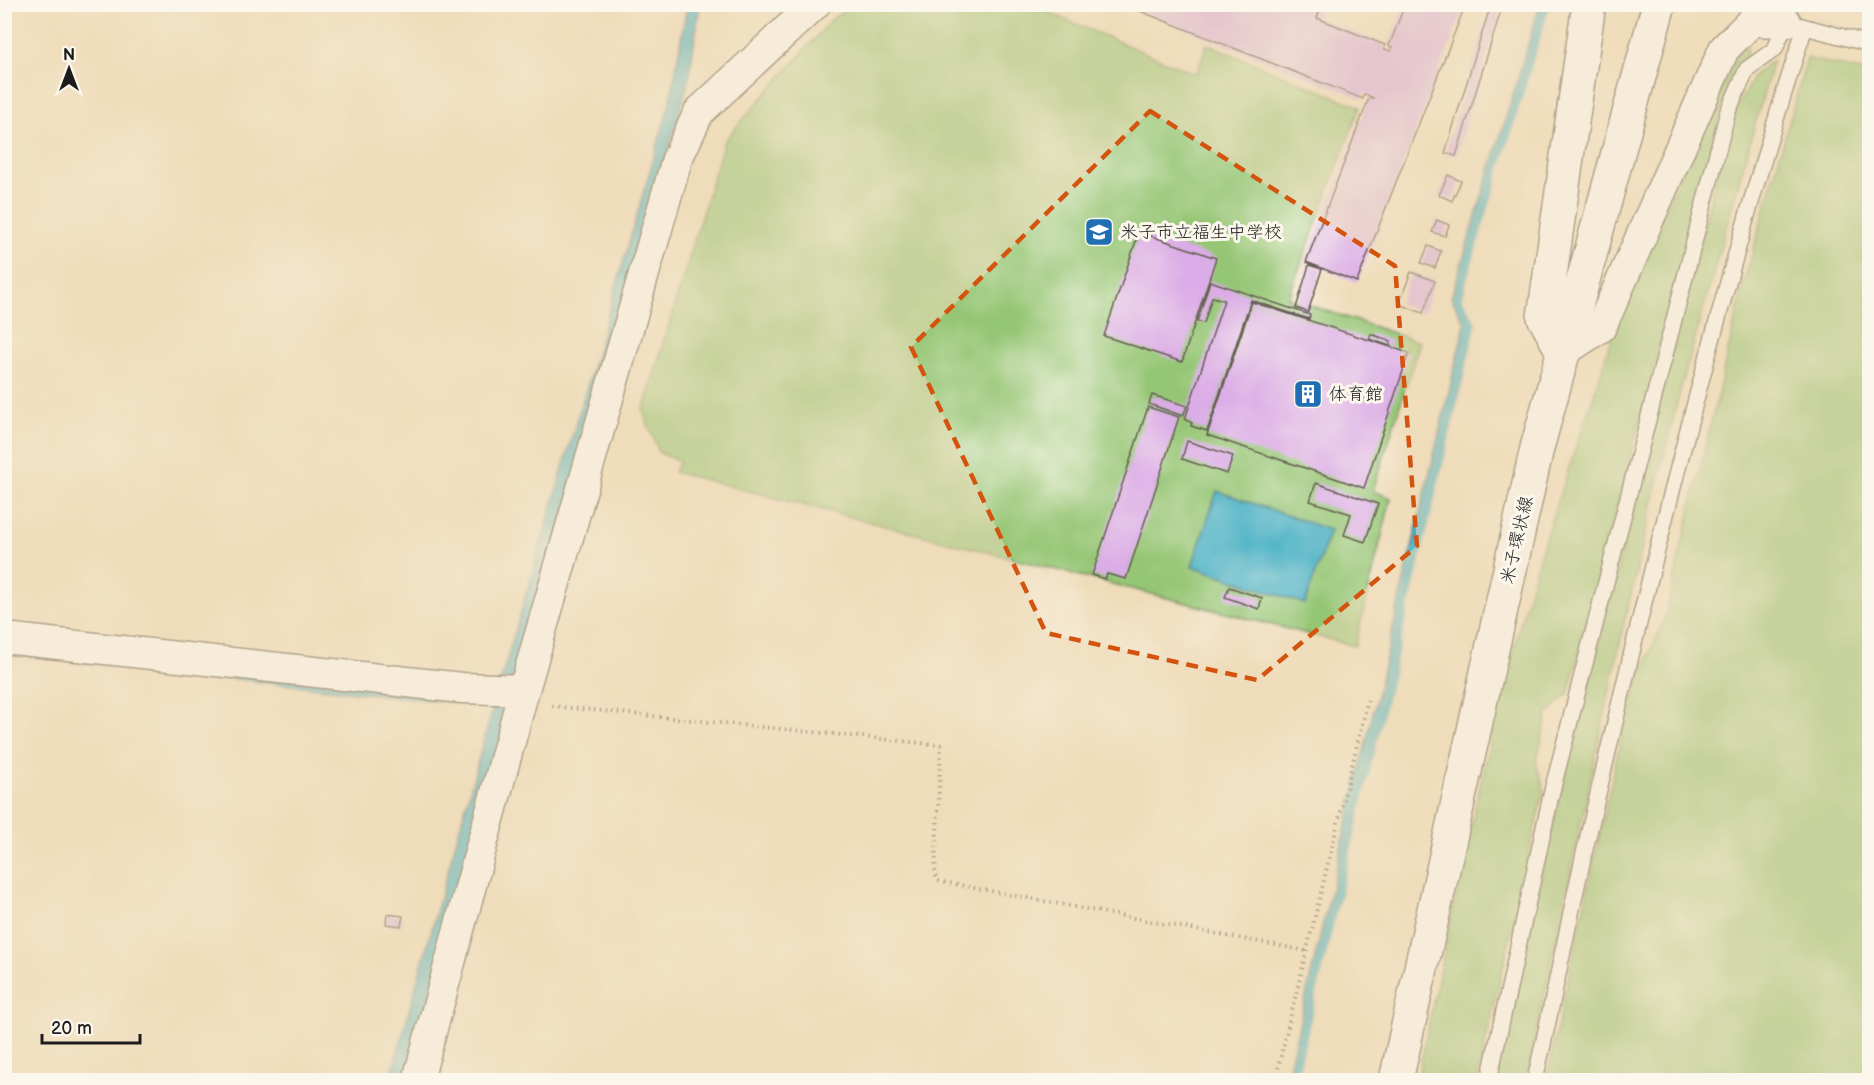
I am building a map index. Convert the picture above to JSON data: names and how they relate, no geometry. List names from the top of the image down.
{
  "streets": {
    "main road": ["米子環状線"]
  },
  "places": {
    "school or university": ["米子市立福生中学校"],
    "building": ["体育館"]
  },
  "scale_bar": "20 m",
  "north": "top"
}
